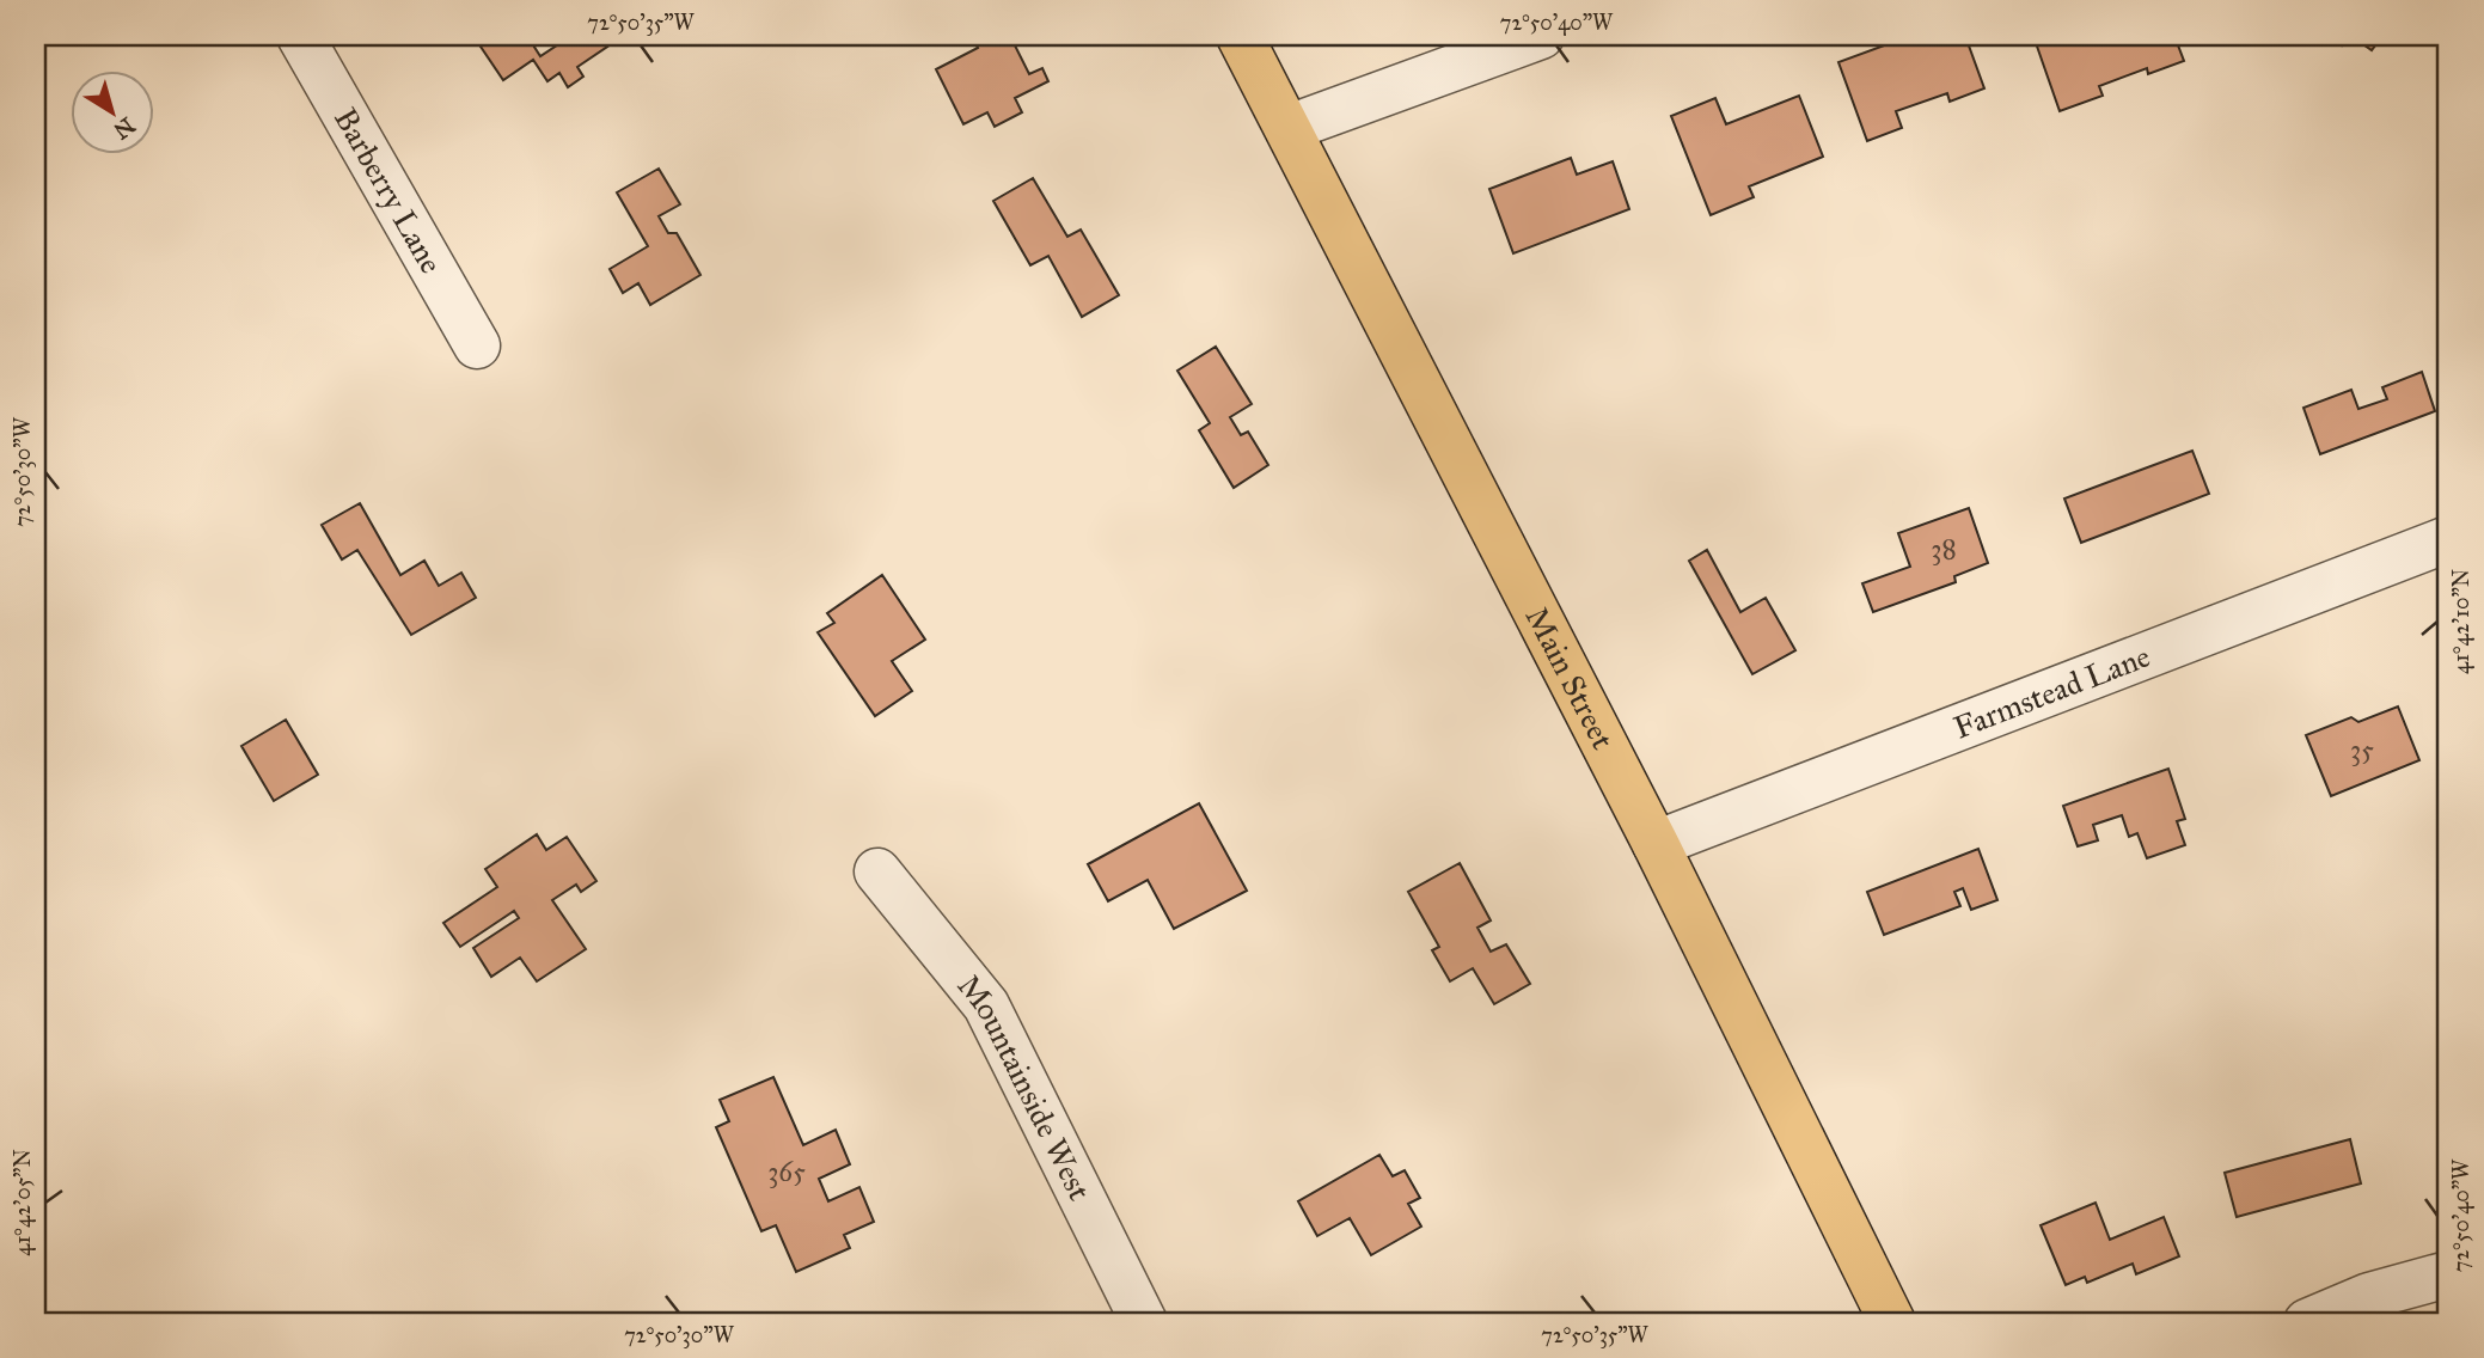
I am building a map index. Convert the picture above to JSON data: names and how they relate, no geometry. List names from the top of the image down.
{
  "streets": {
    "highway": ["Main Street"],
    "street": ["Barberry Lane", "Farmstead Lane", "Mountainside West"]
  },
  "crossings": [
    ["Main Street", "Farmstead Lane"]
  ],
  "house_numbers": ["38", "35", "365"],
  "north": "bottom right",
  "coordinates": [
    "72°50'35\"W",
    "72°50'40\"W",
    "72°50'30\"W",
    "41°42'10\"N",
    "41°42'05\"N"
  ]
}
